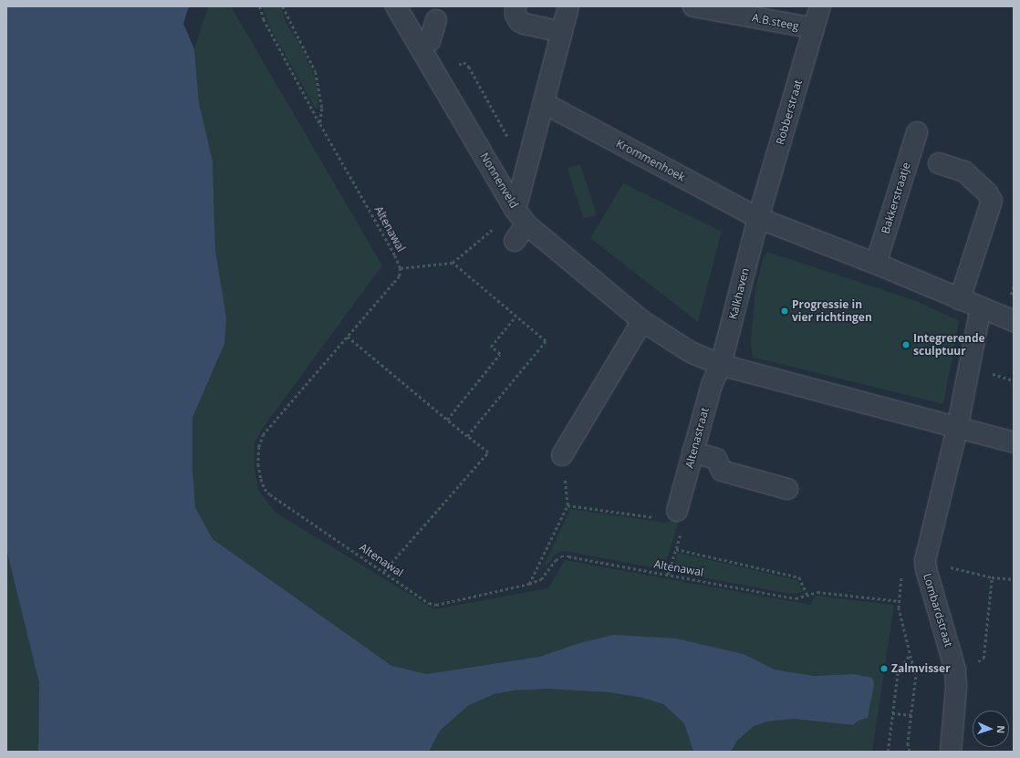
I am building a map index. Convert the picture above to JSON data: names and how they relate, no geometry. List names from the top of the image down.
{
  "streets": {
    "street": [
      "A.B.steeg",
      "Robberstraat",
      "Krommenhoek",
      "Nonnenveld",
      "Bakkerstraatje",
      "Kalkhaven",
      "Altenastraat",
      "Lombardstraat"
    ],
    "path": ["Altenawal"]
  },
  "crossings": [
    ["A.B.steeg", "Robberstraat"],
    ["Robberstraat", "Krommenhoek"],
    ["Robberstraat", "Kalkhaven"],
    ["Krommenhoek", "Kalkhaven"],
    ["Nonnenveld", "Kalkhaven"],
    ["Nonnenveld", "Altenastraat"],
    ["Kalkhaven", "Altenastraat"]
  ],
  "places": ["Progressie in vier richtingen", "Integrerende sculptuur", "Zalmvisser"],
  "north": "right"
}
